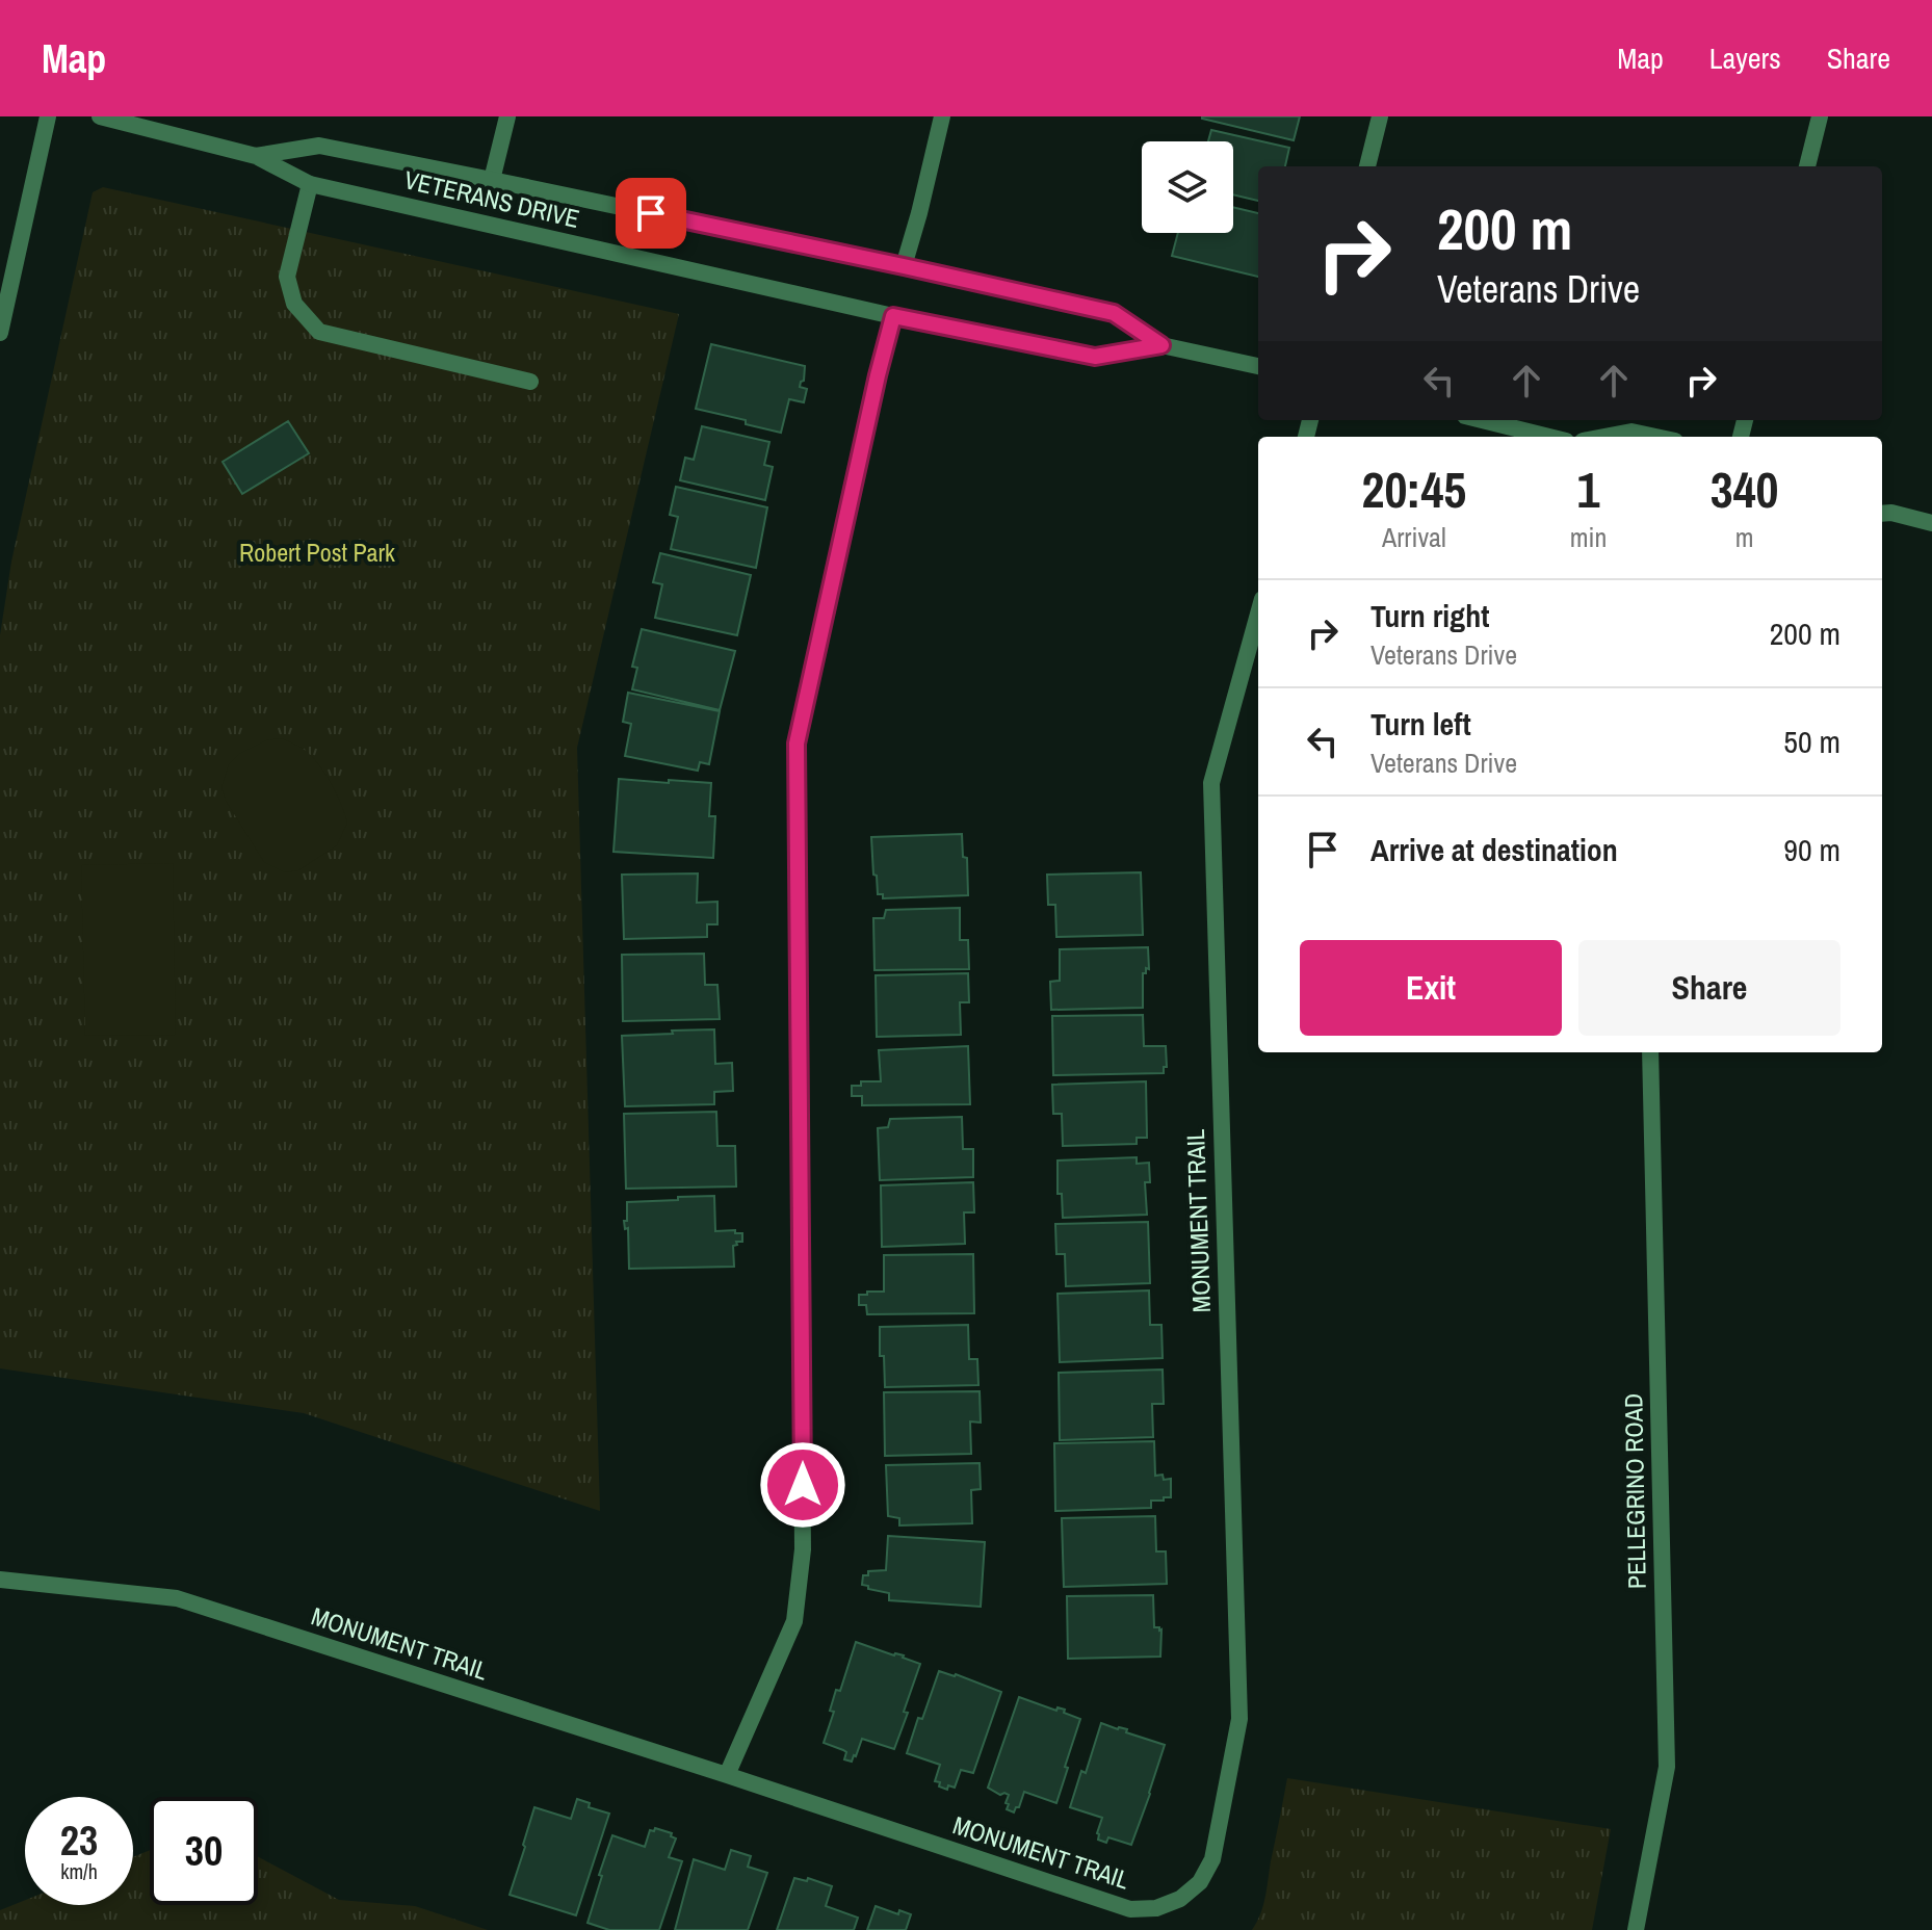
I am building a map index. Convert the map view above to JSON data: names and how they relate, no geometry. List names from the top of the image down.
{
  "streets": {
    "street": ["VETERANS DRIVE", "MONUMENT TRAIL", "PELLEGRINO ROAD"]
  },
  "parks": ["Robert Post Park"],
  "page": {
    "header": "Map",
    "nav": ["Map", "Layers", "Share"],
    "turn": ["200 m", "Veterans Drive"],
    "eta": [
      "20:45",
      "Arrival",
      "1",
      "min",
      "340",
      "m"
    ],
    "list": [
      {
        "name": "Turn right",
        "note": "Veterans Drive",
        "value": "200 m"
      },
      {
        "name": "Turn left",
        "note": "Veterans Drive",
        "value": "50 m"
      },
      {
        "name": "Arrive at destination",
        "value": "90 m"
      }
    ],
    "buttons": ["Exit", "Share"],
    "speed": "23 km/h",
    "limit": "30"
  }
}
